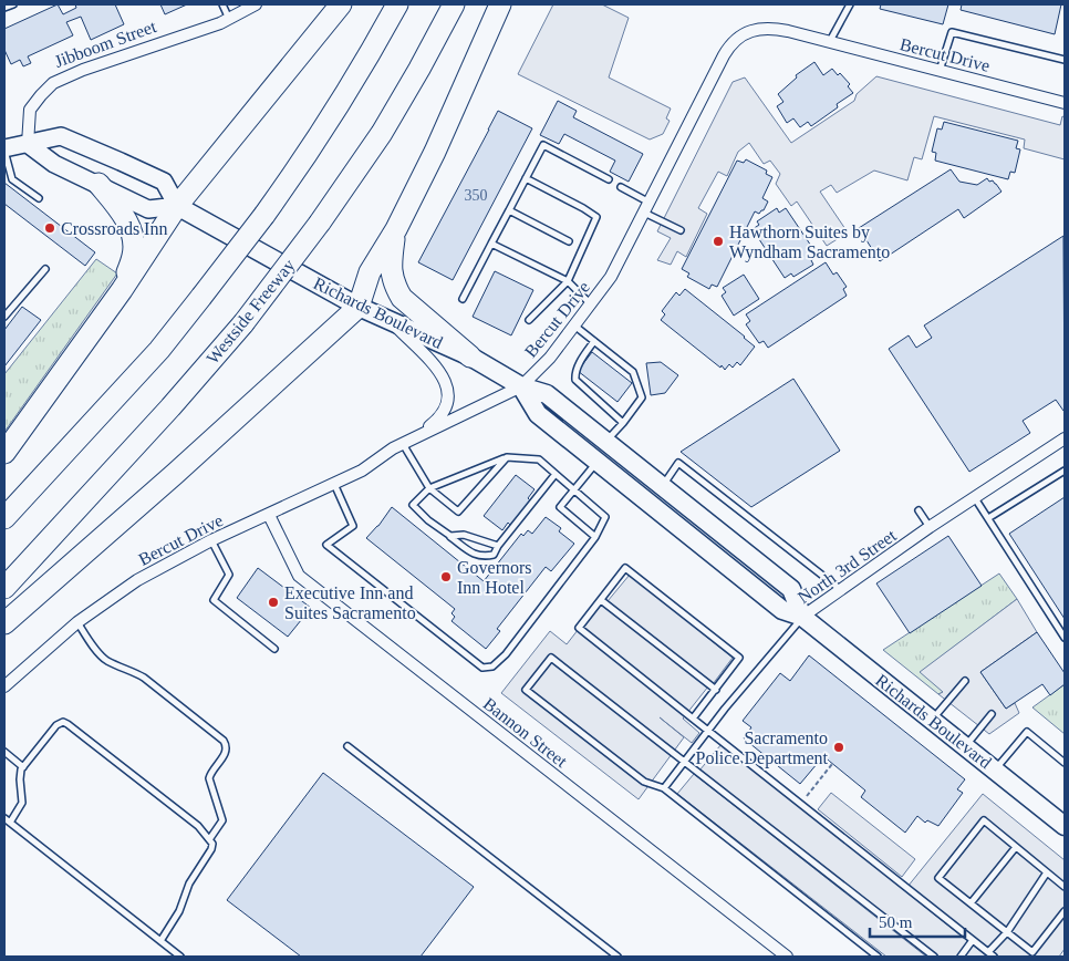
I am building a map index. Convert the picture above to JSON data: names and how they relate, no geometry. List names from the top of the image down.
{
  "streets": {
    "highway": ["Westside Freeway"],
    "main road": ["Richards Boulevard"],
    "street": [
      "Jibboom Street",
      "Bercut Drive",
      "North 3rd Street",
      "Bannon Street"
    ]
  },
  "crossings": [
    ["Bercut Drive", "Richards Boulevard"],
    ["Bercut Drive", "Bannon Street"],
    ["Richards Boulevard", "North 3rd Street"]
  ],
  "places": [
    "Crossroads Inn",
    "Hawthorn Suites by Wyndham Sacramento",
    "Governors Inn Hotel",
    "Executive Inn and Suites Sacramento",
    "Sacramento Police Department"
  ],
  "house_numbers": ["350"],
  "scale_bar": "50 m"
}
